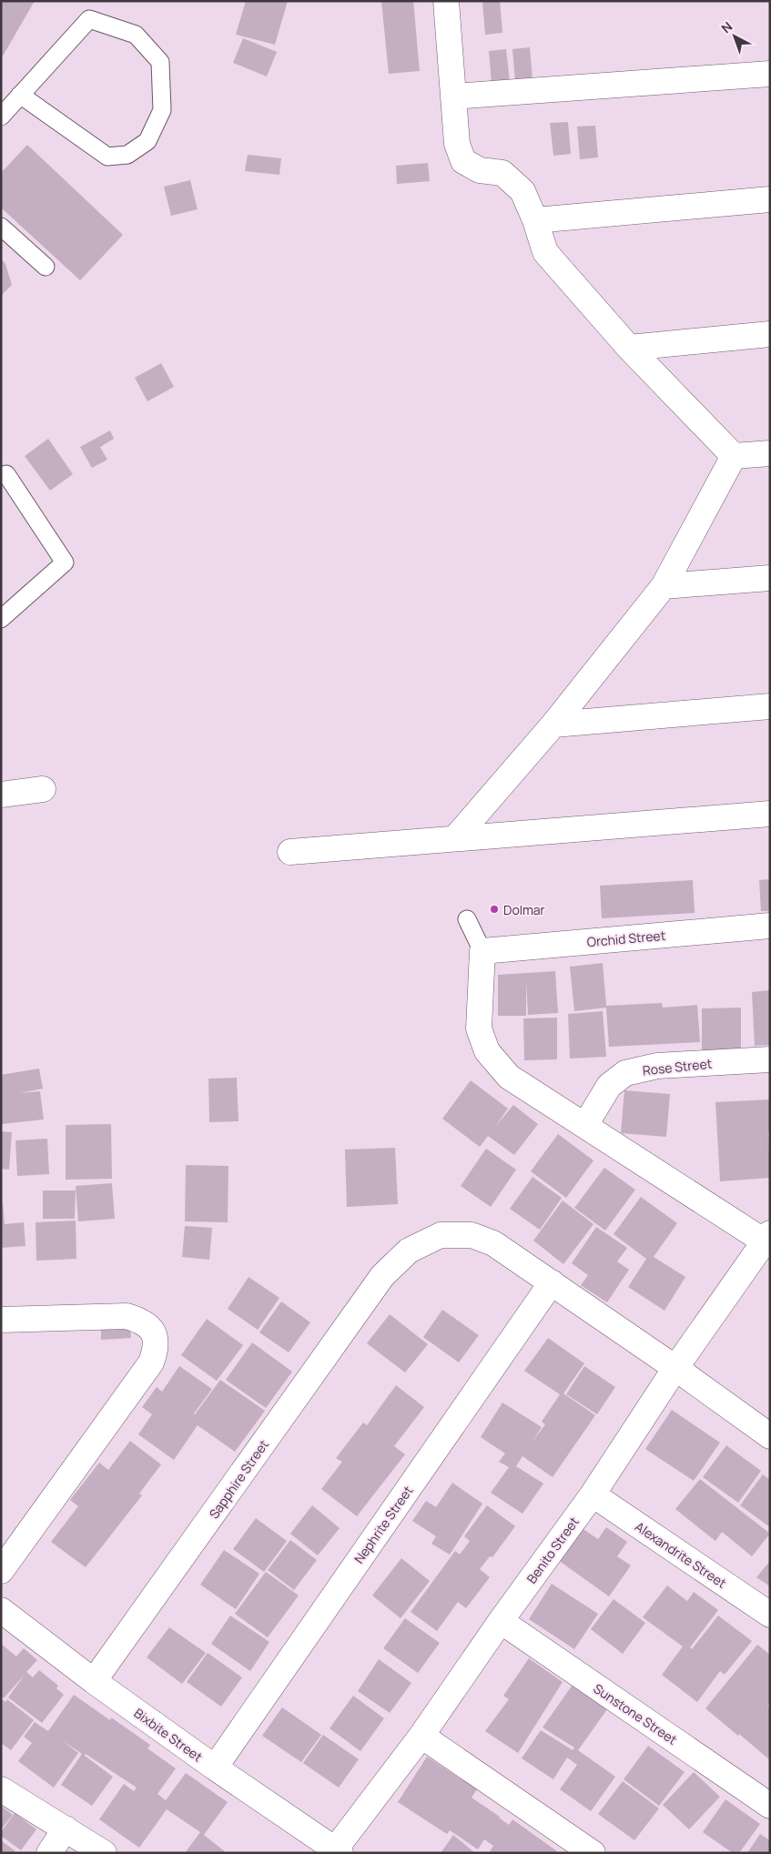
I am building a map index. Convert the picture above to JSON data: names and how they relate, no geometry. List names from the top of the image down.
{
  "streets": {
    "street": [
      "Orchid Street",
      "Rose Street",
      "Sapphire Street",
      "Nephrite Street",
      "Benito Street",
      "Alexandrite Street",
      "Sunstone Street",
      "Bixbite Street"
    ]
  },
  "crossings": [
    ["Sapphire Street", "Nephrite Street"],
    ["Sapphire Street", "Benito Street"],
    ["Sapphire Street", "Bixbite Street"],
    ["Nephrite Street", "Bixbite Street"],
    ["Benito Street", "Alexandrite Street"],
    ["Benito Street", "Sunstone Street"],
    ["Benito Street", "Bixbite Street"]
  ],
  "places": ["Dolmar"],
  "north": "top left"
}
